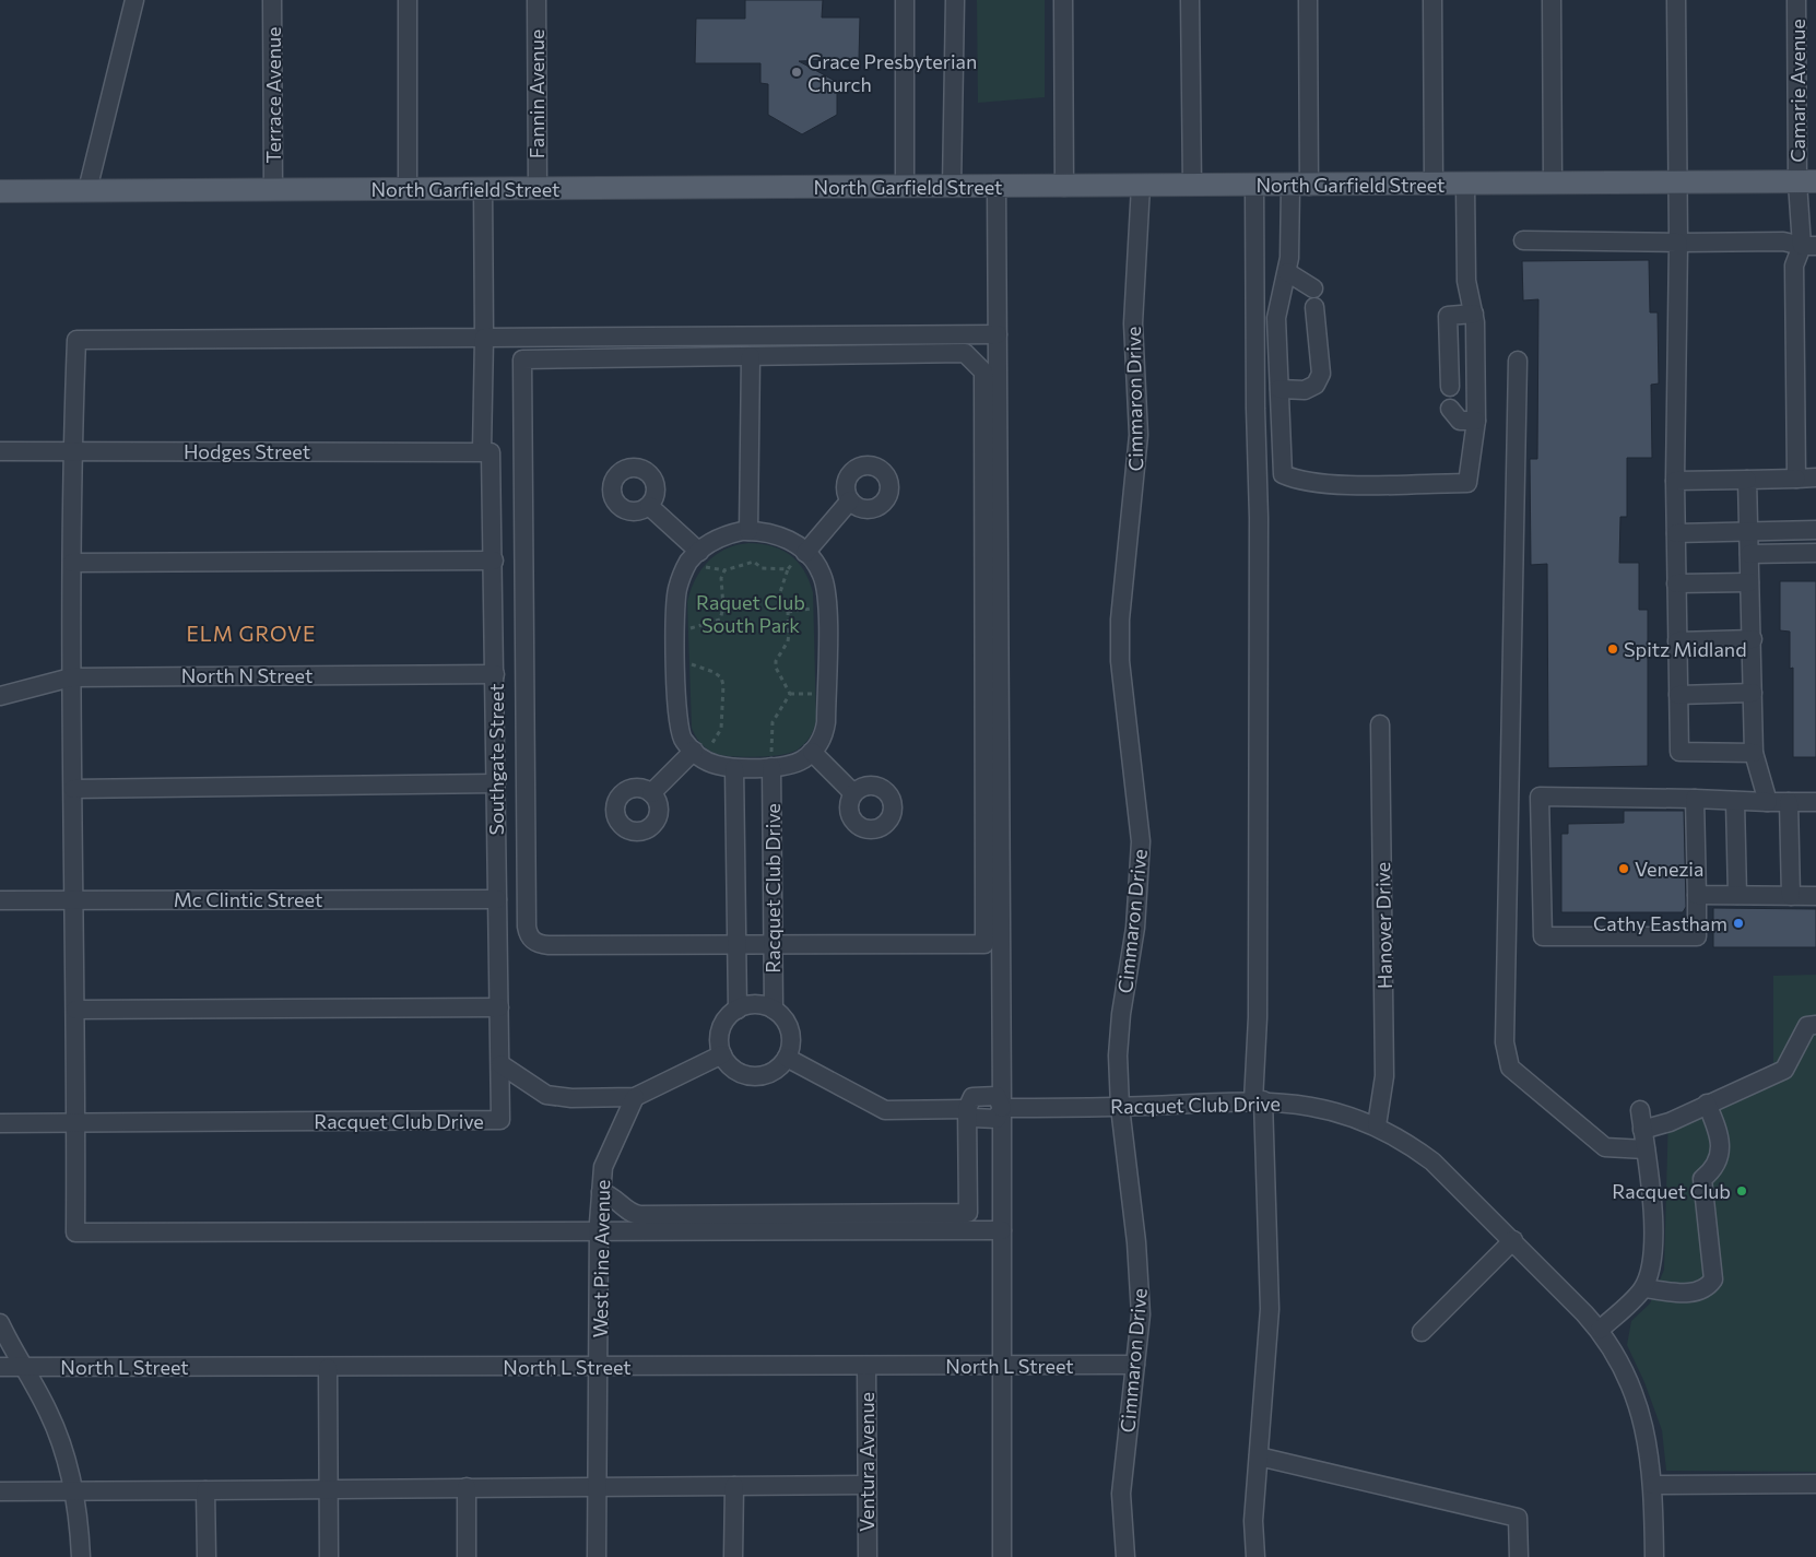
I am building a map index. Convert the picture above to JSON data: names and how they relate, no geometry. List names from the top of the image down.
{
  "streets": {
    "main road": ["North Garfield Street"],
    "street": [
      "Camarie Avenue",
      "Fannin Avenue",
      "Terrace Avenue",
      "Cimmaron Drive",
      "Hodges Street",
      "North N Street",
      "Southgate Street",
      "Racquet Club Drive",
      "Mc Clintic Street",
      "Hanover Drive",
      "West Pine Avenue",
      "North L Street",
      "Ventura Avenue"
    ]
  },
  "crossings": [
    ["Camarie Avenue", "North Garfield Street"],
    ["Fannin Avenue", "North Garfield Street"],
    ["Terrace Avenue", "North Garfield Street"],
    ["North Garfield Street", "Cimmaron Drive"],
    ["North Garfield Street", "Southgate Street"],
    ["Cimmaron Drive", "Racquet Club Drive"],
    ["Cimmaron Drive", "North L Street"],
    ["Hodges Street", "Southgate Street"],
    ["North N Street", "Southgate Street"],
    ["Southgate Street", "Racquet Club Drive"],
    ["Southgate Street", "Mc Clintic Street"],
    ["Racquet Club Drive", "Hanover Drive"],
    ["West Pine Avenue", "North L Street"],
    ["North L Street", "Ventura Avenue"]
  ],
  "districts": ["ELM GROVE"],
  "parks": ["Raquet Club South Park"],
  "places": [
    "Grace Presbyterian Church",
    "Spitz Midland",
    "Venezia",
    "Cathy Eastham",
    "Racquet Club"
  ]
}
